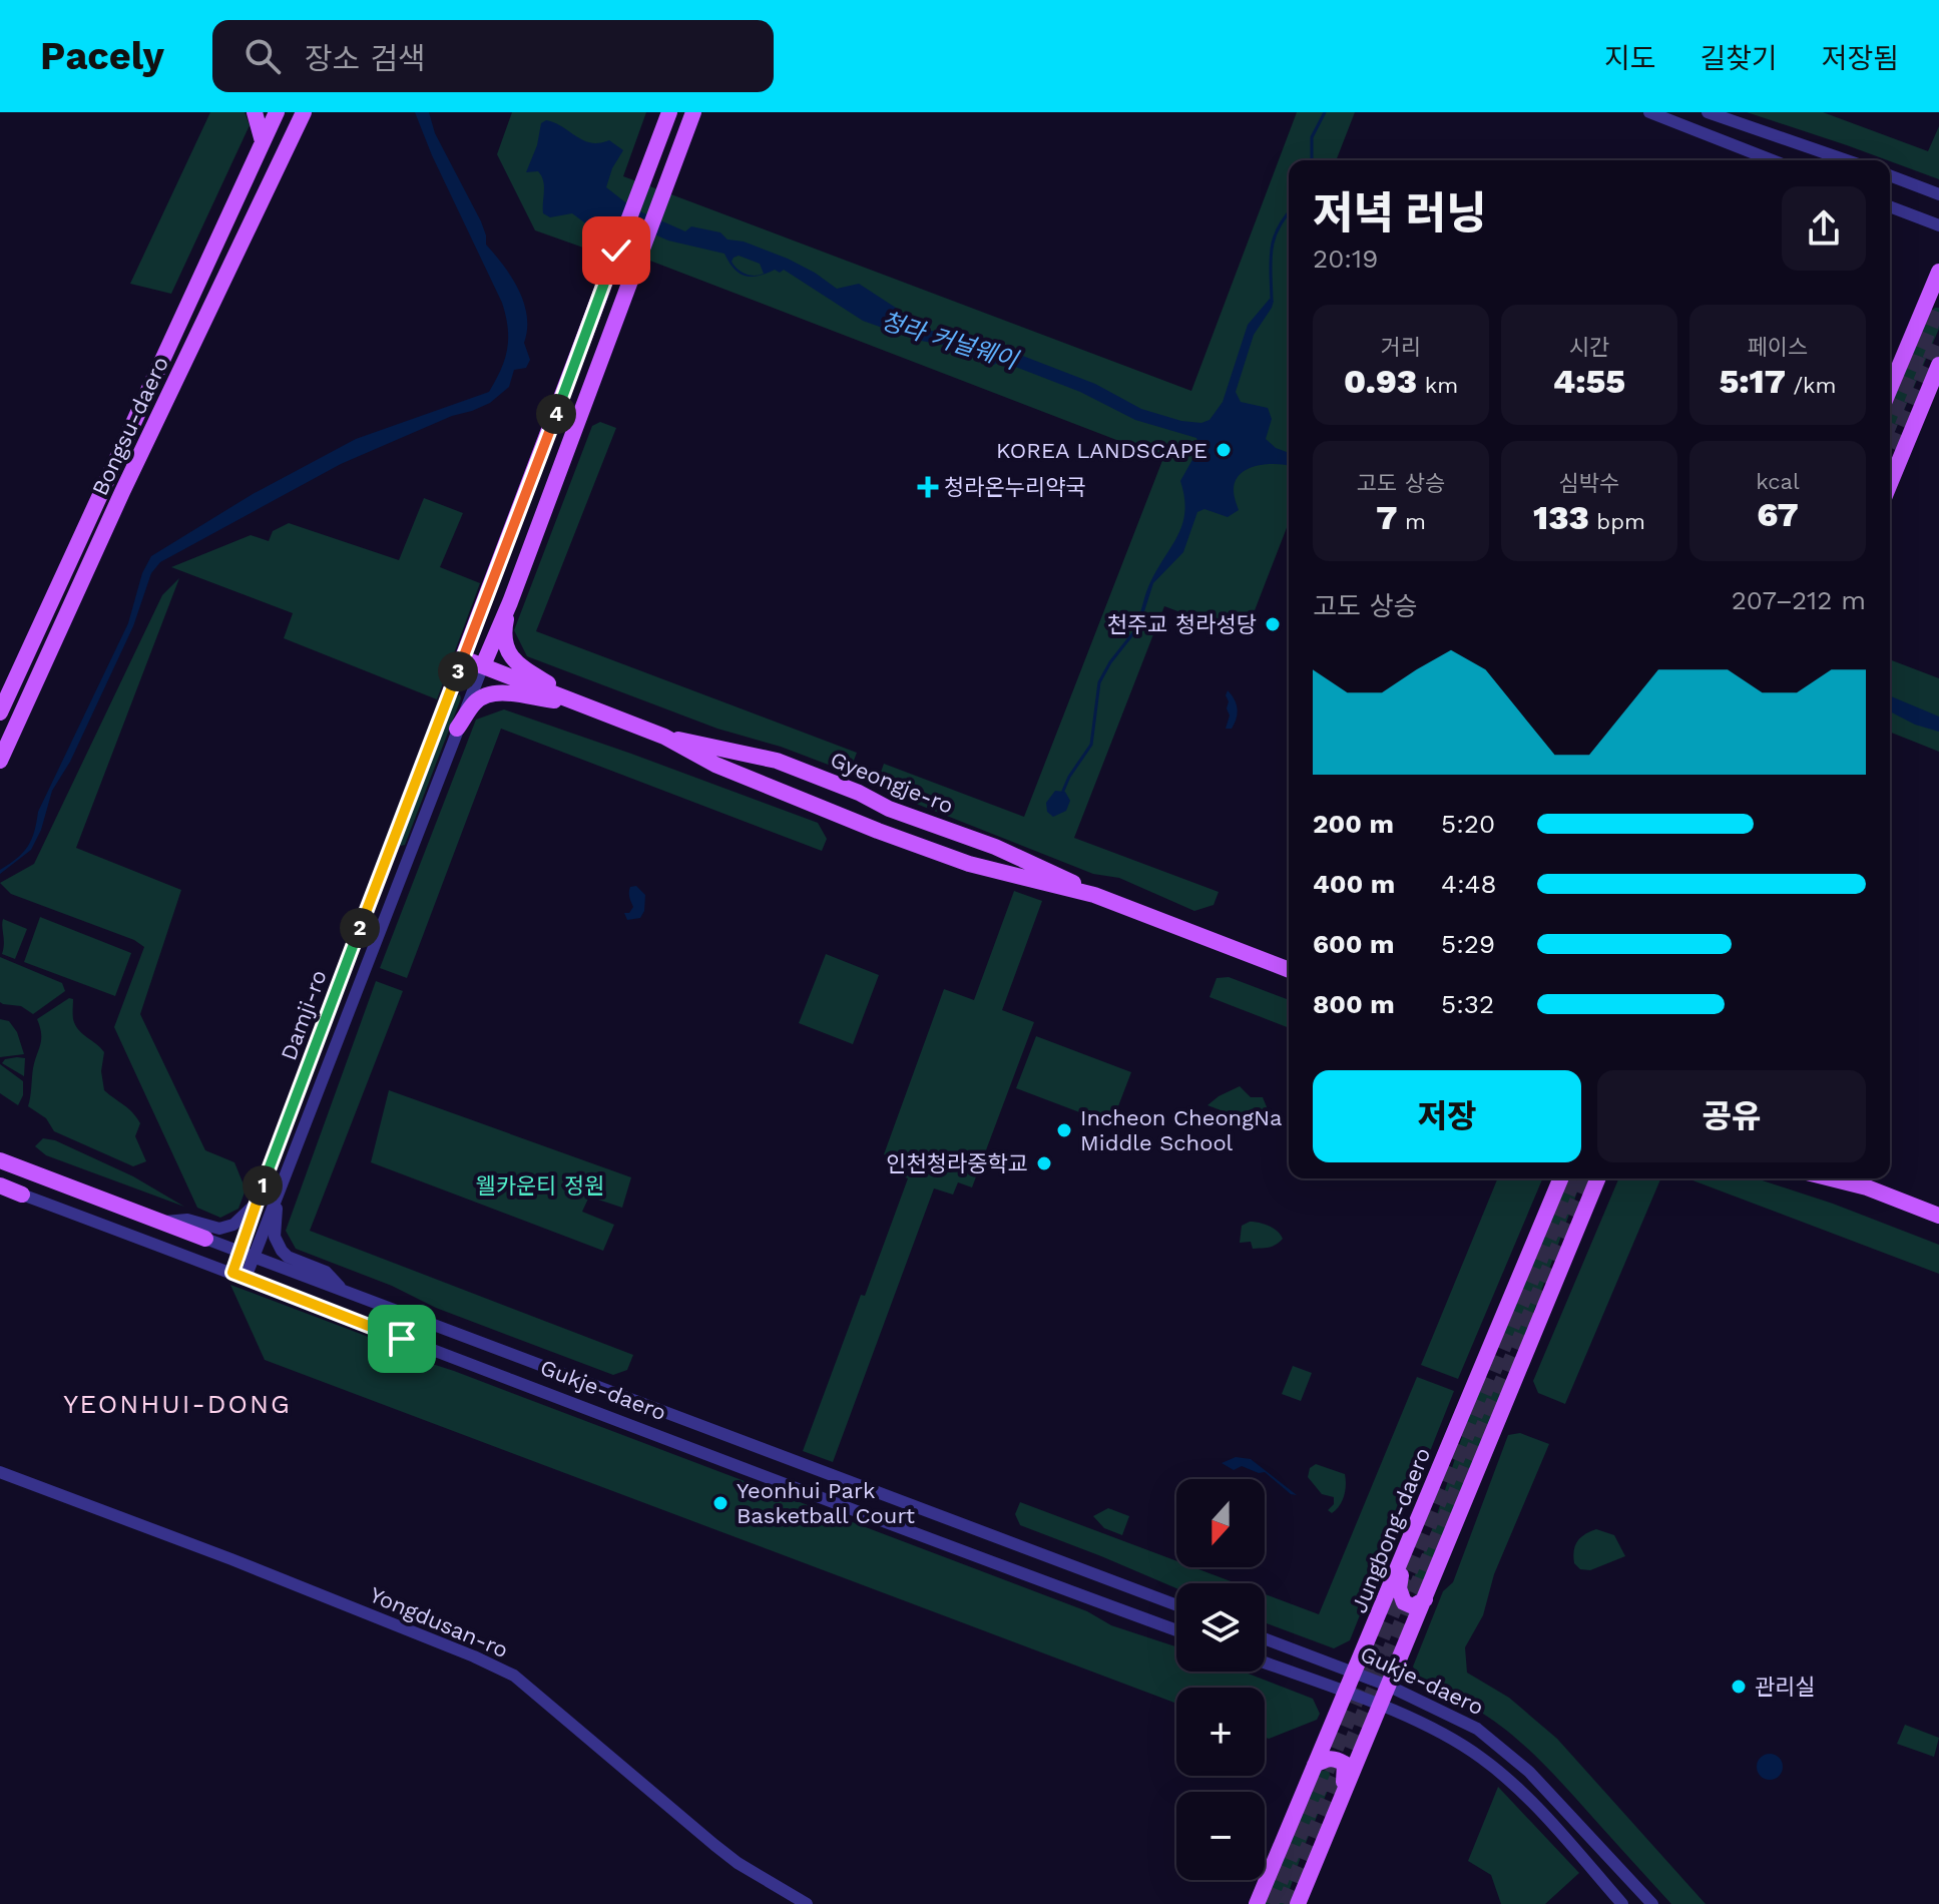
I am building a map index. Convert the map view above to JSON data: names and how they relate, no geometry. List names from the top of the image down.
{
  "streets": {
    "main road": [
      "Bongsu-daero",
      "Gyeongje-ro",
      "Gukje-daero",
      "Jungbong-daero"
    ],
    "street": ["Damji-ro", "Yongdusan-ro"]
  },
  "crossings": [
    ["Damji-ro", "Gukje-daero"],
    ["Gukje-daero", "Jungbong-daero"]
  ],
  "districts": ["YEONHUI-DONG"],
  "water": ["청라 커널웨이"],
  "parks": ["웰카운티 정원"],
  "places": {
    "other": [
      "KOREA LANDSCAPE",
      "천주교 청라성당",
      "Incheon CheongNa Middle School",
      "인천청라중학교",
      "Yeonhui Park Basketball Court",
      "관리실"
    ],
    "health": ["청라온누리약국"]
  },
  "north": "bottom",
  "page": {
    "header": "Pacely",
    "search": "장소 검색",
    "nav": ["지도", "길찾기", "저장됨"],
    "heading": ["저녁 러닝", "20:19"],
    "stats": [
      ["거리", "0.93 km"],
      ["시간", "4:55"],
      ["페이스", "5:17 /km"],
      ["고도 상승", "7 m"],
      ["심박수", "133 bpm"],
      ["kcal", "67"]
    ],
    "pins": [
      "4",
      "3",
      "2",
      "1"
    ],
    "chart": ["고도 상승", "207–212 m"],
    "list": [
      {
        "name": "200 m",
        "note": "5:20"
      },
      {
        "name": "400 m",
        "note": "4:48"
      },
      {
        "name": "600 m",
        "note": "5:29"
      },
      {
        "name": "800 m",
        "note": "5:32"
      }
    ],
    "buttons": ["저장", "공유"],
    "map_buttons": ["+", "−"]
  }
}
